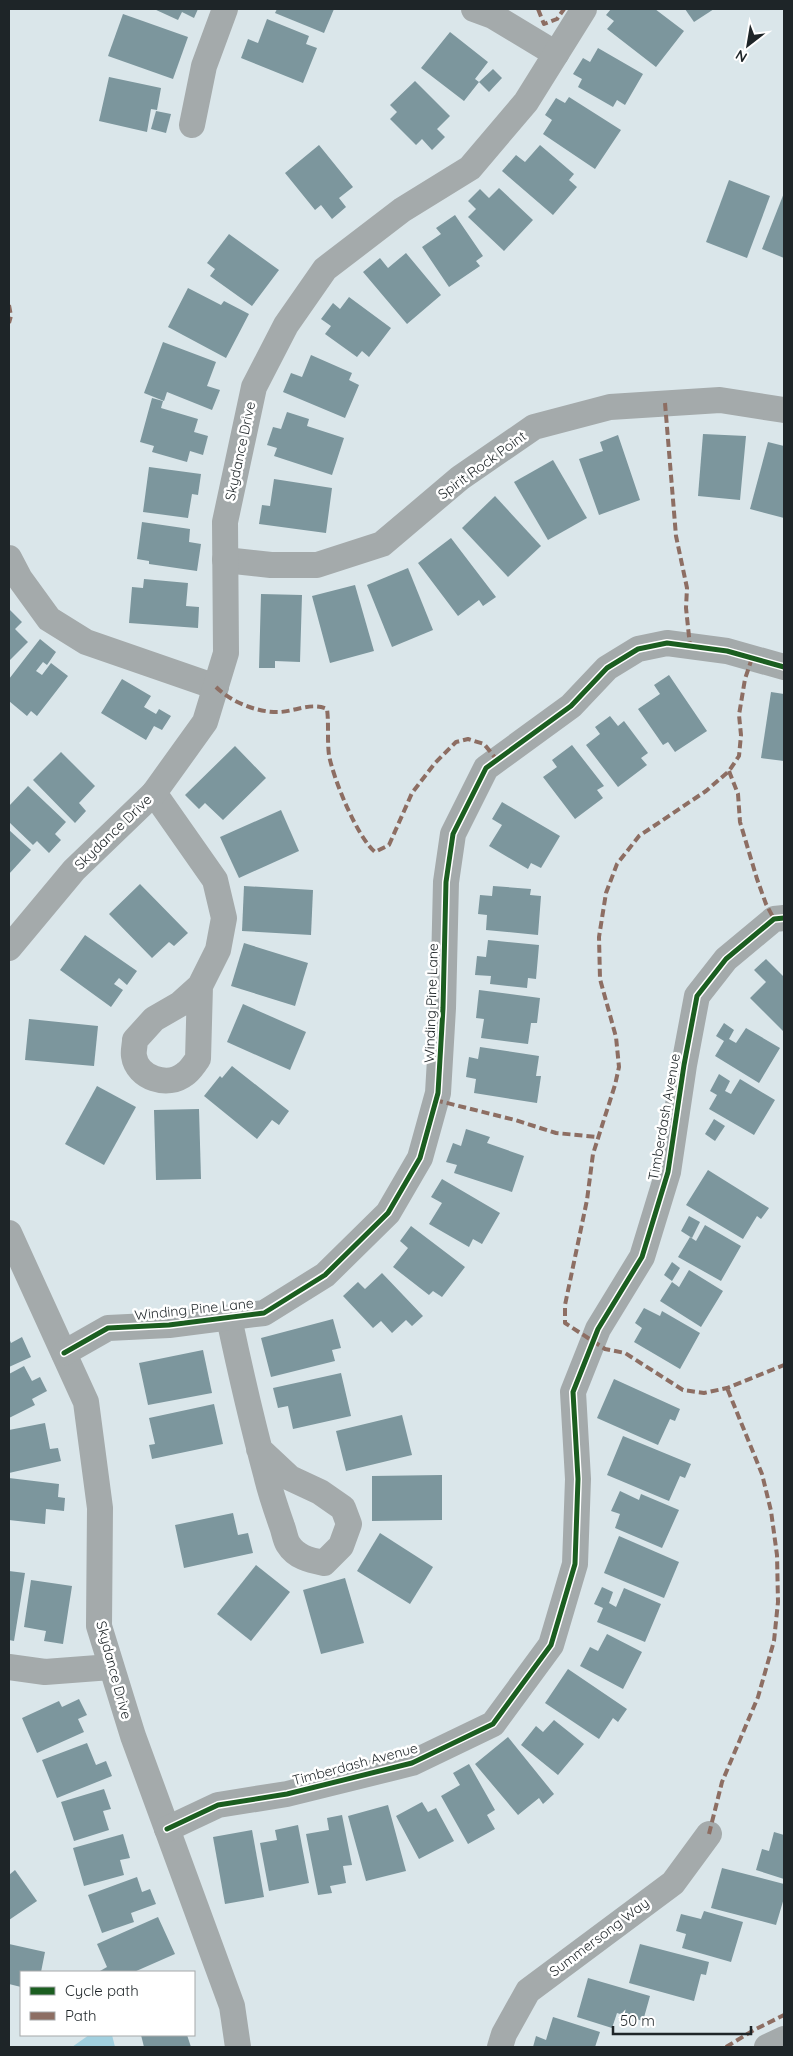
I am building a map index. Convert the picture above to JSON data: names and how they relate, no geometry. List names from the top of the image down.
{
  "streets": {
    "street": [
      "Skydance Drive",
      "Spirit Rock Point",
      "Winding Pine Lane",
      "Timberdash Avenue",
      "Summersong Way"
    ]
  },
  "crossings": [
    ["Skydance Drive", "Spirit Rock Point"],
    ["Skydance Drive", "Winding Pine Lane"],
    ["Skydance Drive", "Timberdash Avenue"]
  ],
  "legend": ["Cycle path", "Path"],
  "scale_bar": "50 m",
  "north": "bottom left"
}
